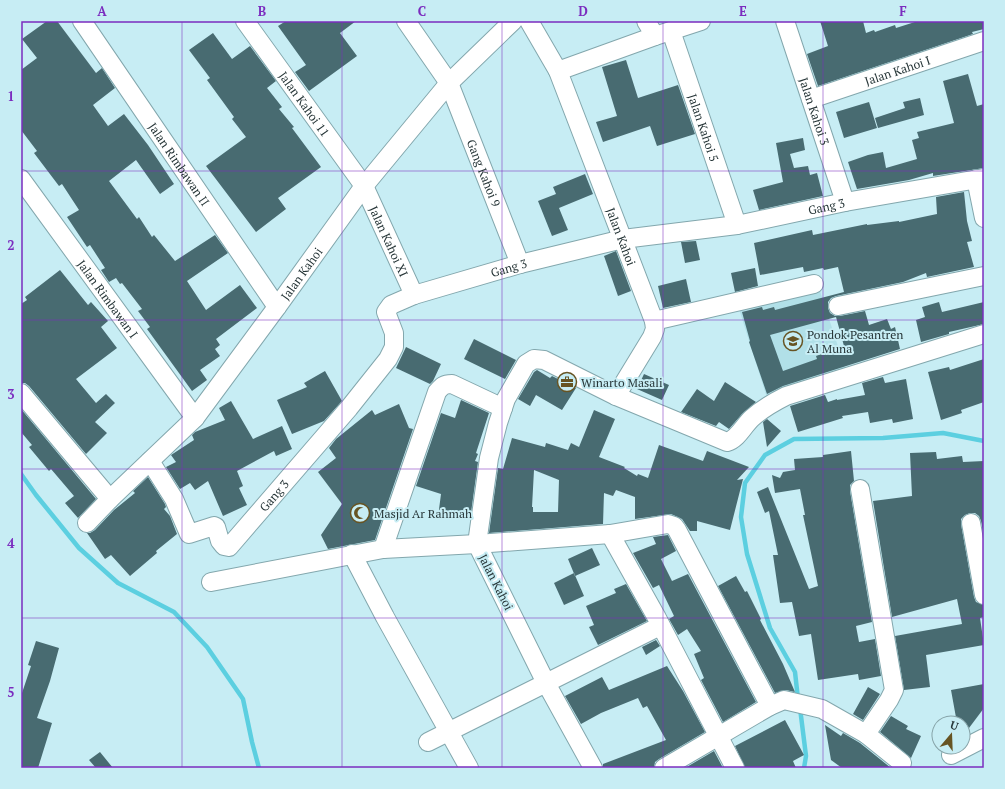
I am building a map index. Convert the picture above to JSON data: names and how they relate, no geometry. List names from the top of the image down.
{
  "streets": {
    "street": [
      "Jalan Kahoi I",
      "Jalan Kahoi 11",
      "Jalan Kahoi 3",
      "Jalan Kahoi 5",
      "Jalan Rimbawan II",
      "Gang Kahoi 9",
      "Gang 3",
      "Jalan Kahoi",
      "Jalan Kahoi XI",
      "Jalan Rimbawan I"
    ]
  },
  "crossings": [
    ["Jalan Kahoi I", "Jalan Kahoi 3"],
    ["Jalan Kahoi 11", "Jalan Kahoi"],
    ["Jalan Kahoi 11", "Jalan Kahoi XI"],
    ["Jalan Kahoi 3", "Gang 3"],
    ["Jalan Kahoi 5", "Gang 3"],
    ["Jalan Rimbawan II", "Jalan Kahoi"],
    ["Gang Kahoi 9", "Gang 3"],
    ["Gang Kahoi 9", "Jalan Kahoi"],
    ["Gang 3", "Jalan Kahoi"],
    ["Gang 3", "Jalan Kahoi XI"],
    ["Jalan Kahoi", "Jalan Kahoi XI"],
    ["Jalan Kahoi", "Jalan Rimbawan I"]
  ],
  "places": {
    "school or university": ["Pondok Pesantren Al Muna"],
    "office": ["Winarto Masali"],
    "mosque": ["Masjid Ar Rahmah"]
  },
  "north": "top",
  "grid": {
    "columns": [
      "A",
      "B",
      "C",
      "D",
      "E",
      "F"
    ],
    "rows": [
      "1",
      "2",
      "3",
      "4",
      "5"
    ]
  }
}
